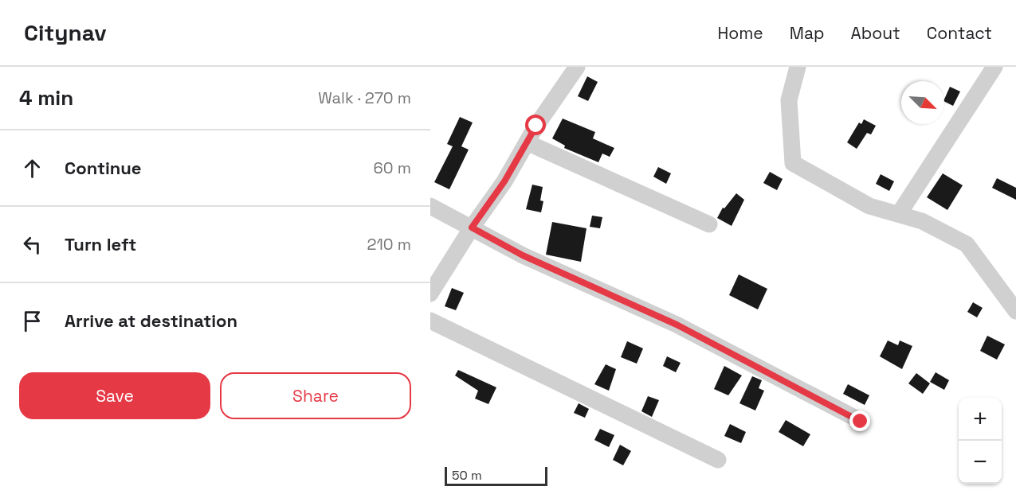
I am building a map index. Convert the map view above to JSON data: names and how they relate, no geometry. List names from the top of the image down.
{
  "scale_bar": "50 m",
  "north": "bottom right",
  "page": {
    "header": "Citynav",
    "nav": [
      "Home",
      "Map",
      "About",
      "Contact"
    ],
    "heading": ["4 min", "Walk · 270 m"],
    "list": [
      ["Continue", "60 m"],
      ["Turn left", "210 m"],
      "Arrive at destination"
    ],
    "buttons": ["Save", "Share"],
    "map_buttons": ["+", "−"],
    "scale": "50 m"
  }
}
